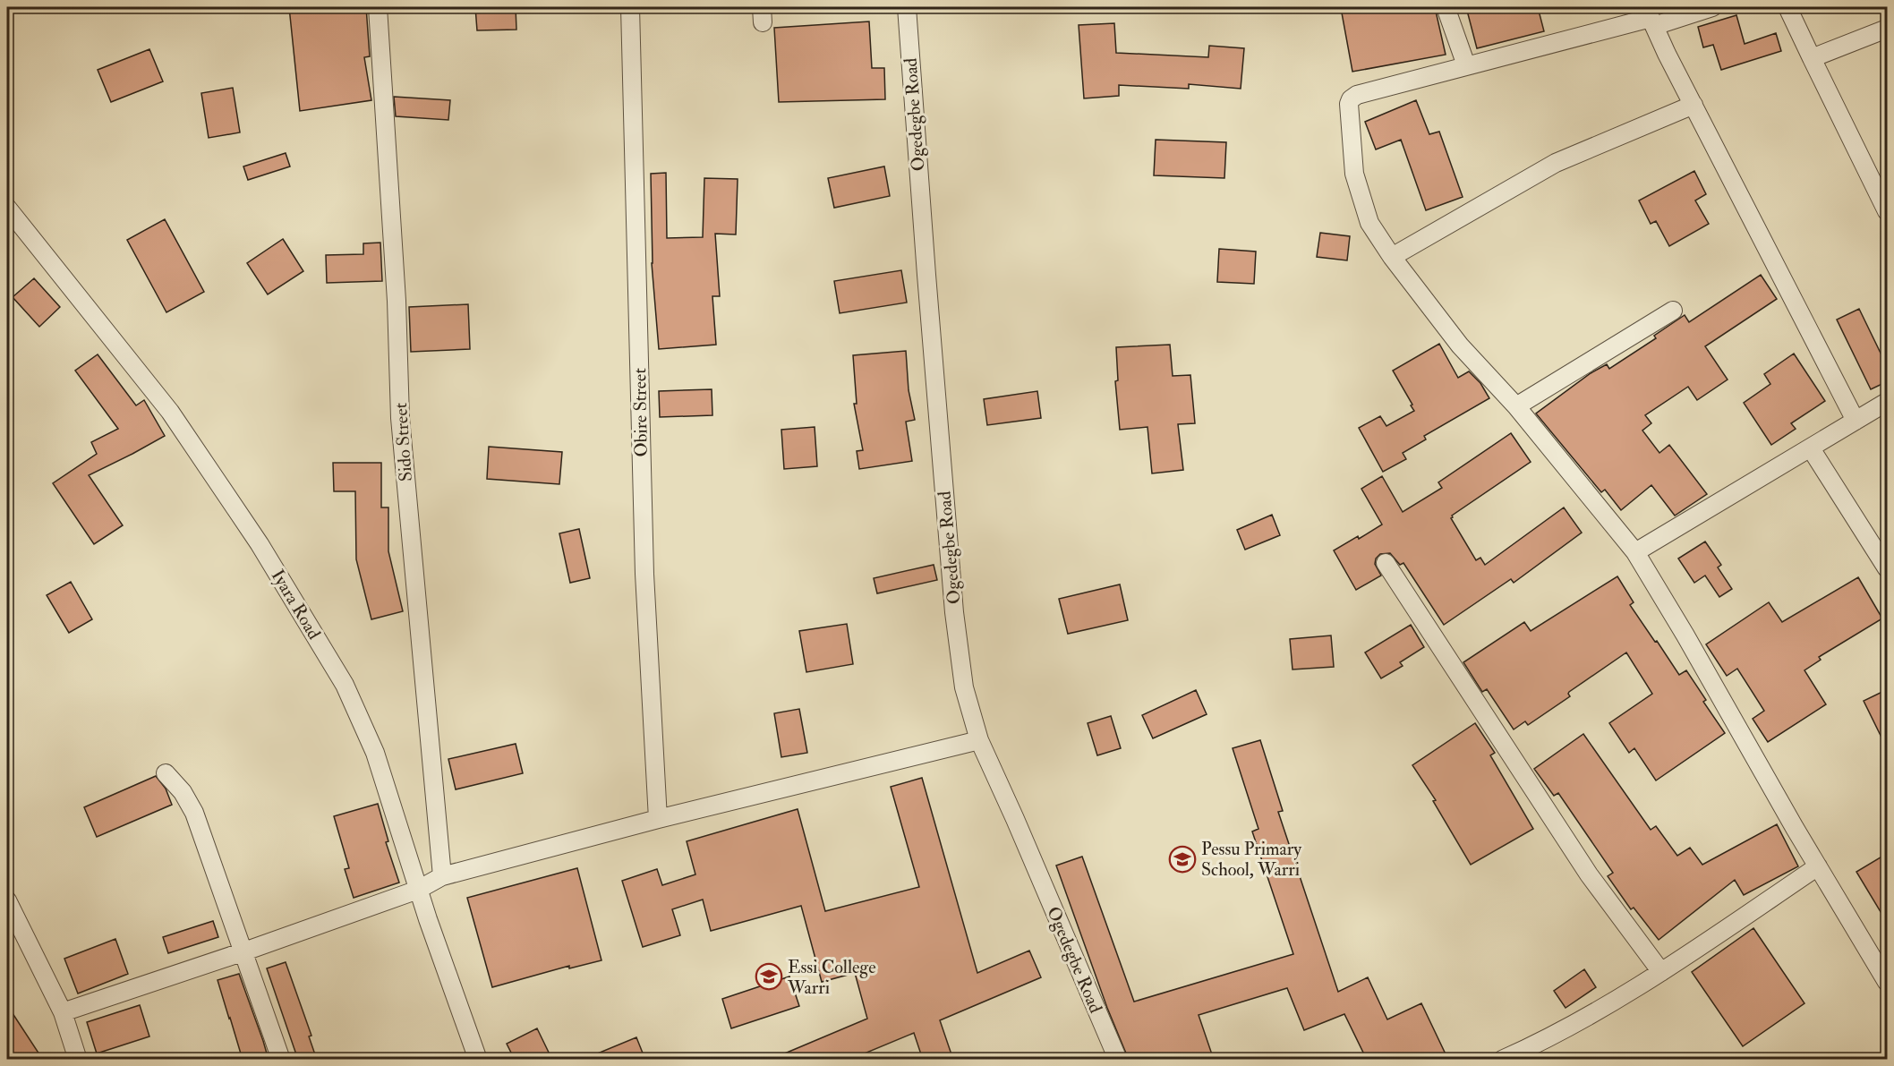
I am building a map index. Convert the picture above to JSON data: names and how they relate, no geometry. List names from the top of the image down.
{
  "streets": {
    "street": [
      "Ogedegbe Road",
      "Obire Street",
      "Sido Street",
      "Iyara Road"
    ]
  },
  "places": {
    "school or university": ["Pessu Primary School, Warri", "Essi College Warri"]
  }
}
